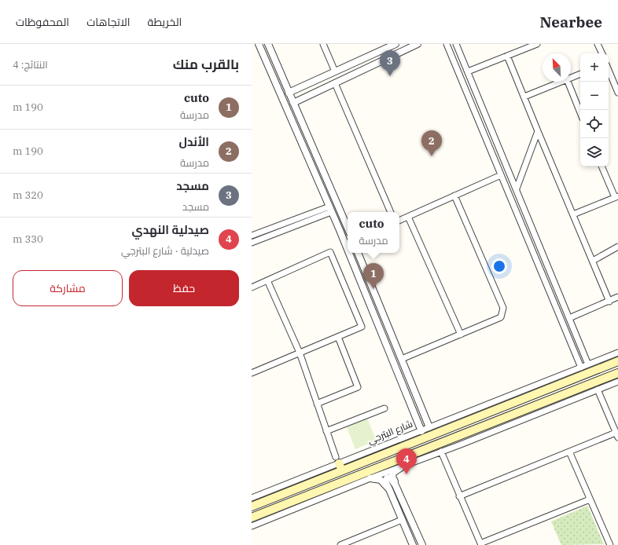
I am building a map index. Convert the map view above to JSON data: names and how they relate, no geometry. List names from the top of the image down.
{
  "streets": {
    "main road": ["شارع البترجي"]
  },
  "north": "top left",
  "page": {
    "header": "Nearbee",
    "nav": ["الخريطة", "الاتجاهات", "المحفوظات"],
    "heading": ["بالقرب منك", "النتائج: 4"],
    "pins": [
      "3",
      "2",
      "1",
      "4"
    ],
    "map_buttons": ["+", "−"],
    "list": [
      {
        "mark": "1",
        "name": "cuto",
        "note": "مدرسة",
        "value": "190 m"
      },
      {
        "mark": "2",
        "name": "الأندل",
        "note": "مدرسة",
        "value": "190 m"
      },
      {
        "mark": "3",
        "name": "مسجد",
        "note": "مسجد",
        "value": "320 m"
      },
      {
        "mark": "4",
        "name": "صيدلية النهدي",
        "note": "صيدلية · شارع البترجي",
        "value": "330 m"
      }
    ],
    "popup": ["cuto", "مدرسة"],
    "buttons": ["حفظ", "مشاركة"]
  }
}
